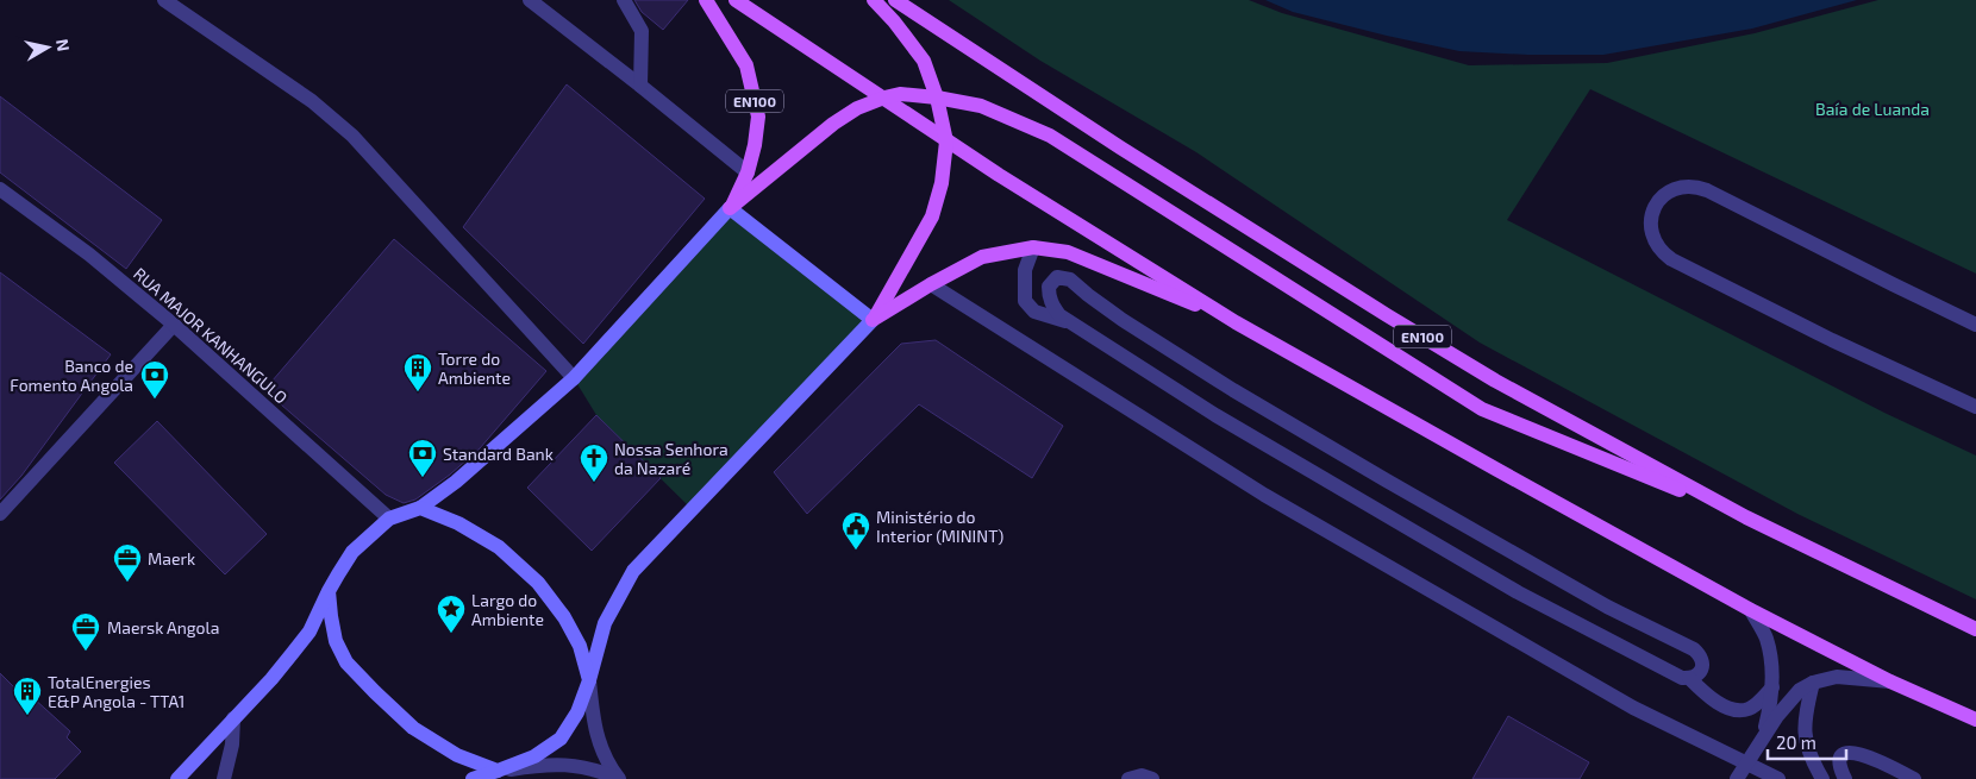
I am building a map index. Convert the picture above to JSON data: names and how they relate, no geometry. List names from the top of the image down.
{
  "streets": {
    "main road": ["EN100"],
    "street": ["RUA MAJOR KANHANGULO"]
  },
  "parks": ["Baía de Luanda"],
  "places": {
    "building": ["Torre do Ambiente", "TotalEnergies E&P Angola - TTA1"],
    "bank": ["Banco de Fomento Angola", "Standard Bank"],
    "church": ["Nossa Senhora da Nazaré"],
    "public building": ["Ministério do Interior (MININT)"],
    "office": ["Maerk", "Maersk Angola"],
    "place": ["Largo do Ambiente"]
  },
  "scale_bar": "20 m",
  "north": "right"
}
